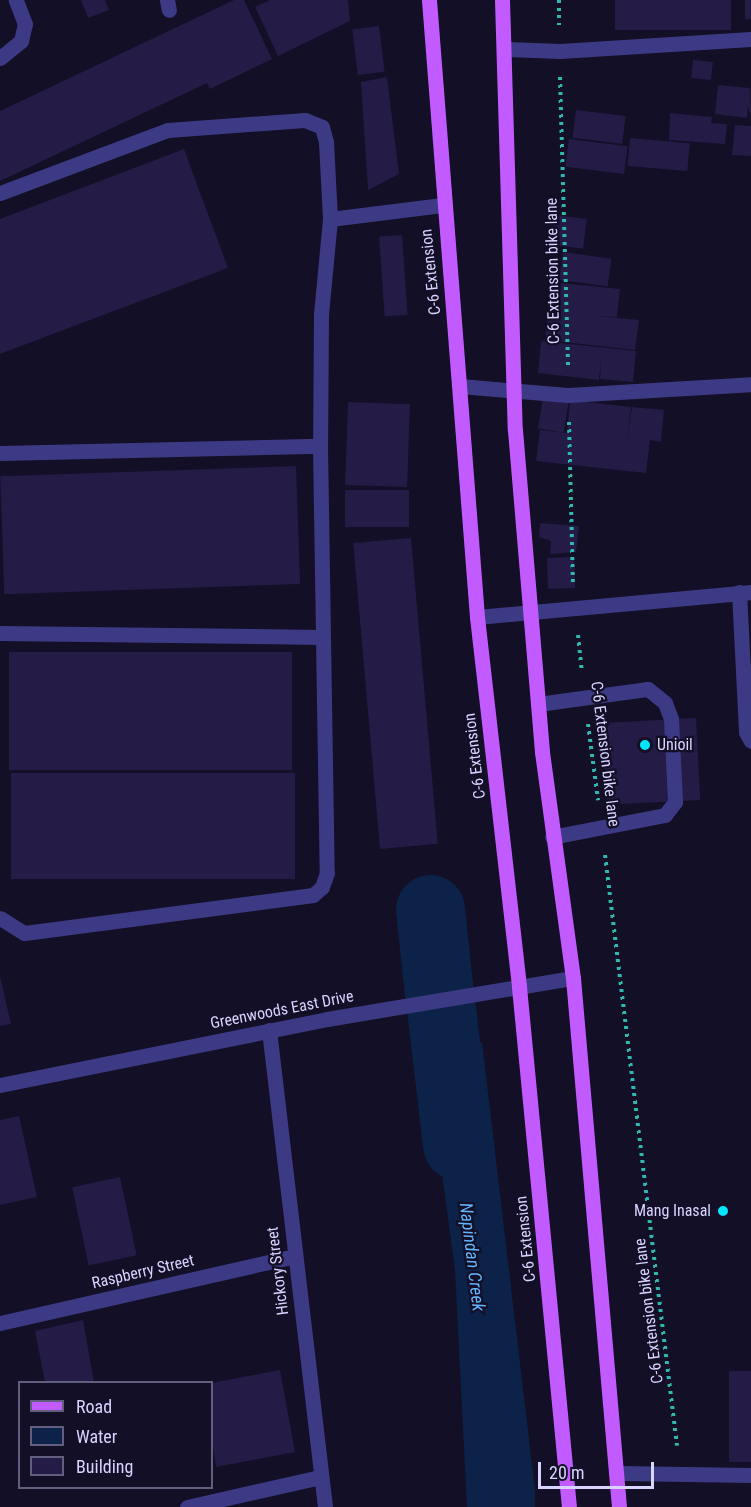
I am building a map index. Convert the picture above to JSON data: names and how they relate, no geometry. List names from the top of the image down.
{
  "streets": {
    "main road": ["C-6 Extension"],
    "street": ["Greenwoods East Drive", "Hickory Street", "Raspberry Street"],
    "path": ["C-6 Extension bike lane"]
  },
  "crossings": [
    ["C-6 Extension", "Greenwoods East Drive"],
    ["Greenwoods East Drive", "Hickory Street"],
    ["Hickory Street", "Raspberry Street"]
  ],
  "water": ["Napindan Creek"],
  "places": ["Unioil", "Mang Inasal"],
  "legend": ["Road", "Water", "Building"],
  "scale_bar": "20 m"
}
